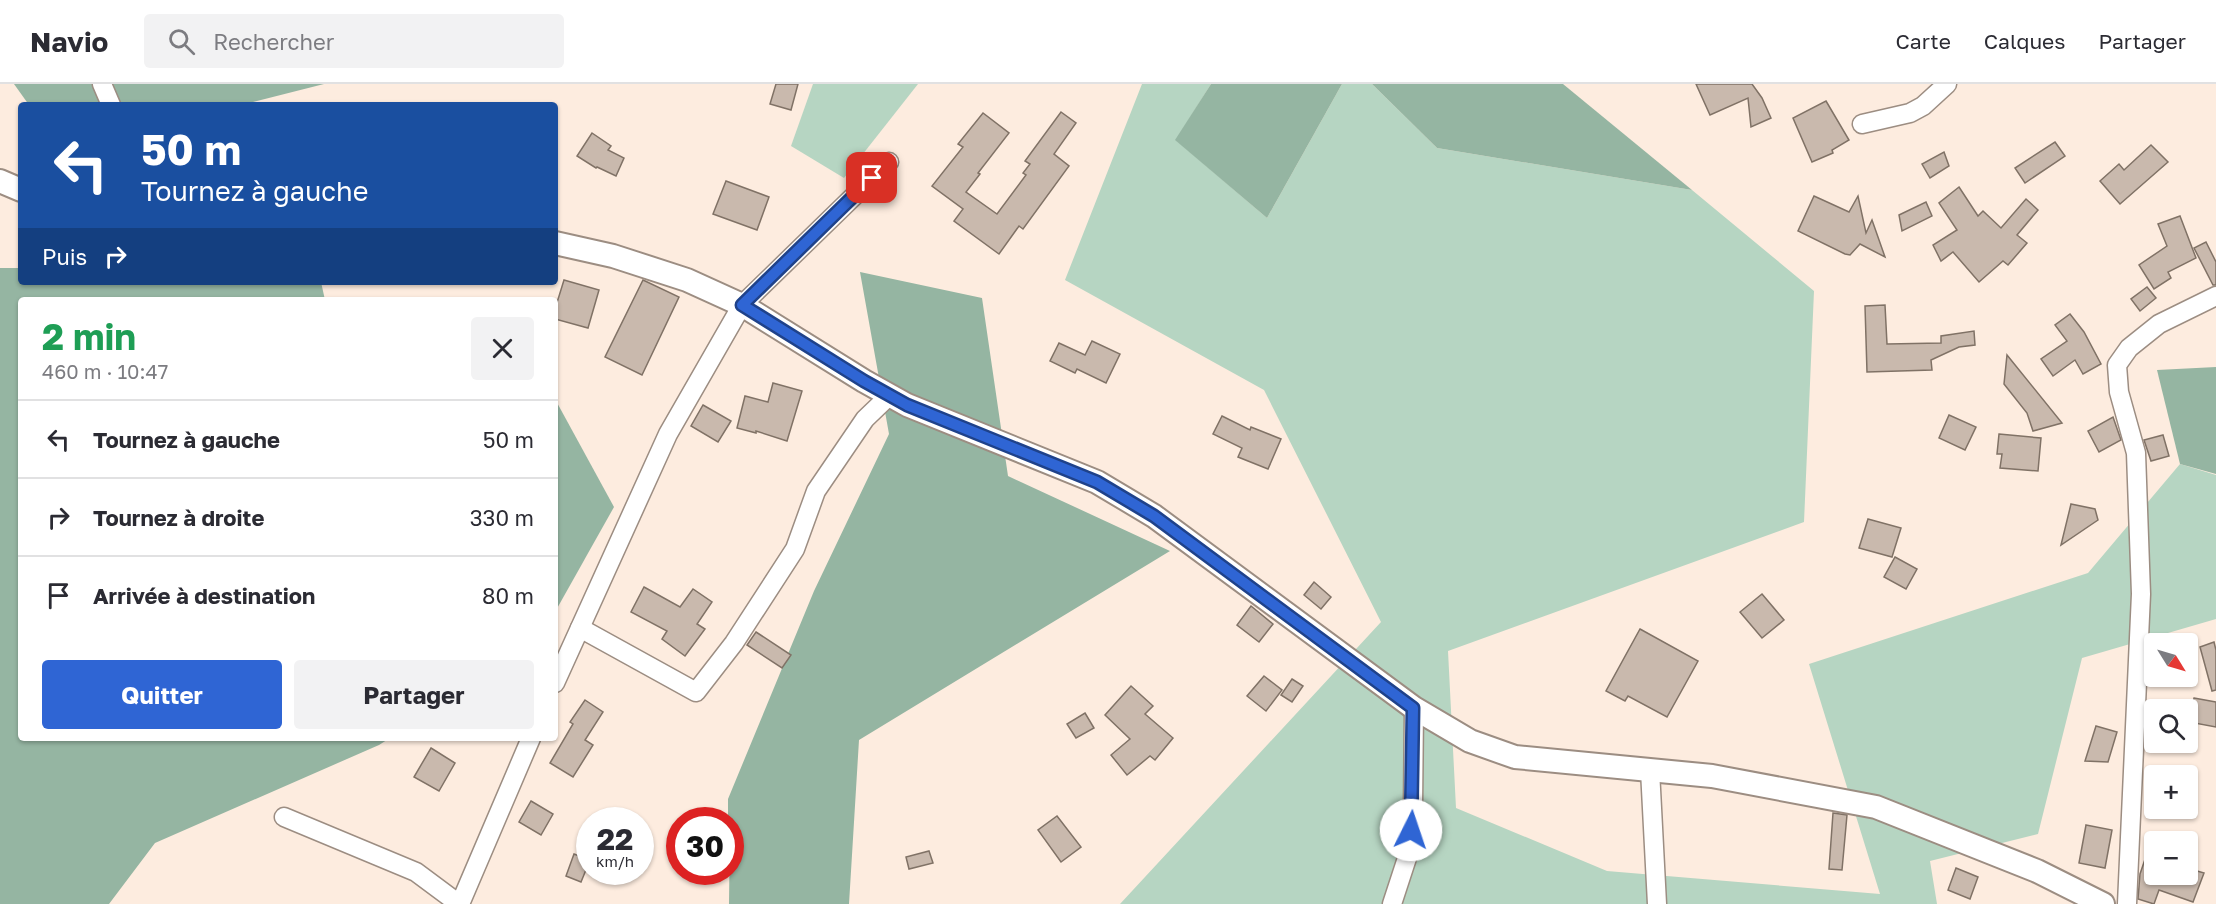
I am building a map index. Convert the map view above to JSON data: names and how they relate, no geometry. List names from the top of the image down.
{
  "north": "bottom right",
  "page": {
    "header": "Navio",
    "search": "Rechercher",
    "nav": ["Carte", "Calques", "Partager"],
    "turn": ["50 m", "Tournez à gauche"],
    "then": "Puis",
    "heading": ["2 min", "460 m · 10:47"],
    "list": [
      {
        "name": "Tournez à gauche",
        "value": "50 m"
      },
      {
        "name": "Tournez à droite",
        "value": "330 m"
      },
      {
        "name": "Arrivée à destination",
        "value": "80 m"
      }
    ],
    "map_buttons": ["+", "−"],
    "buttons": ["Quitter", "Partager"],
    "speed": "22 km/h",
    "limit": "30"
  }
}
